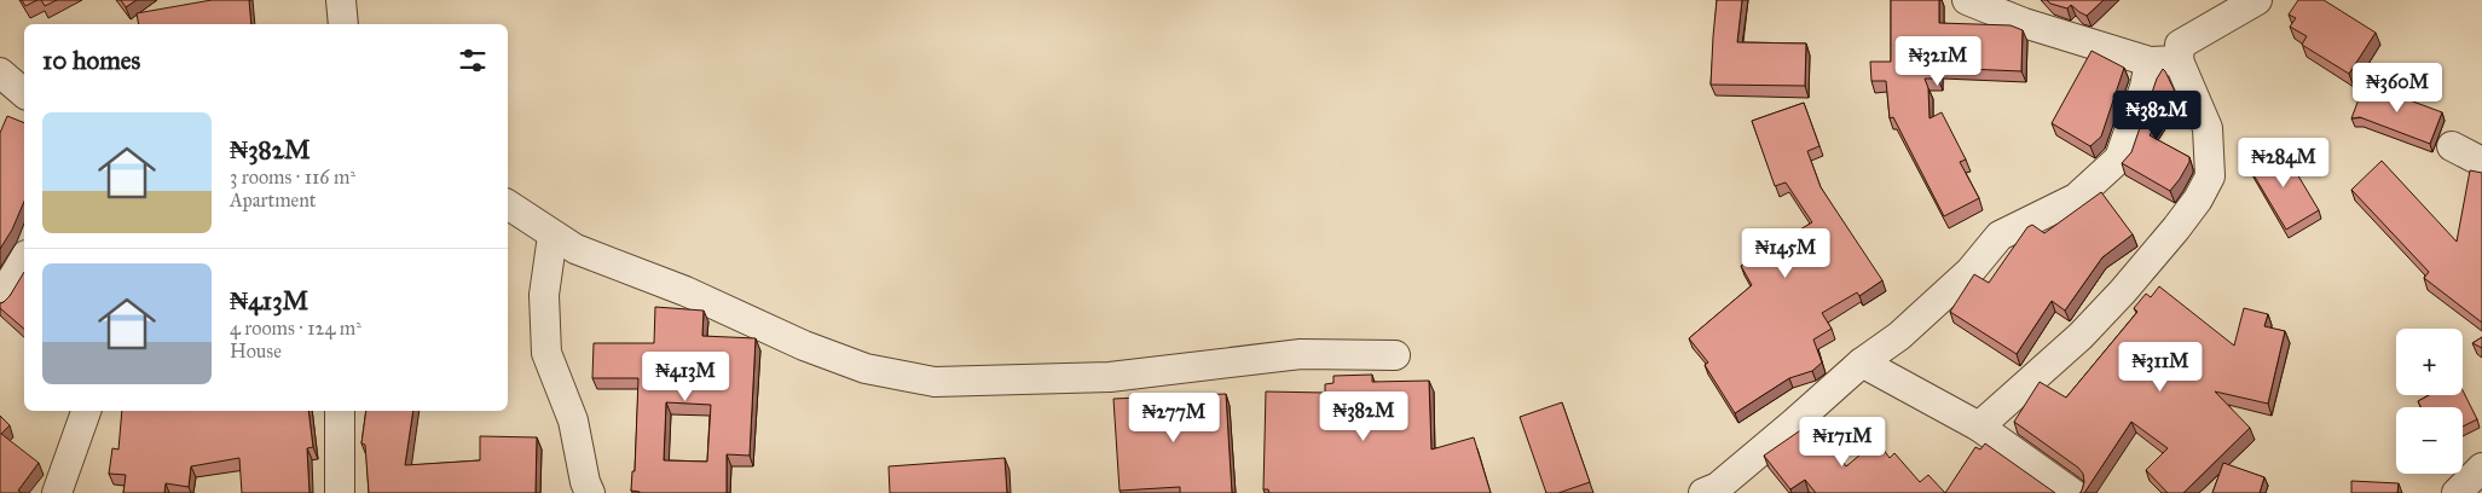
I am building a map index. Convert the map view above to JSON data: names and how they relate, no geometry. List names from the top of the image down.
{
  "page": {
    "heading": "10 homes",
    "price": [
      "₦321M",
      "₦360M",
      "₦382M",
      "₦284M",
      "₦145M",
      "₦311M",
      "₦413M",
      "₦382M",
      "₦277M",
      "₦171M"
    ],
    "list": [
      {
        "name": "₦382M",
        "note": "3 rooms · 116 m² · Apartment"
      },
      {
        "name": "₦413M",
        "note": "4 rooms · 124 m² · House"
      }
    ],
    "map_buttons": ["+", "−"]
  }
}
